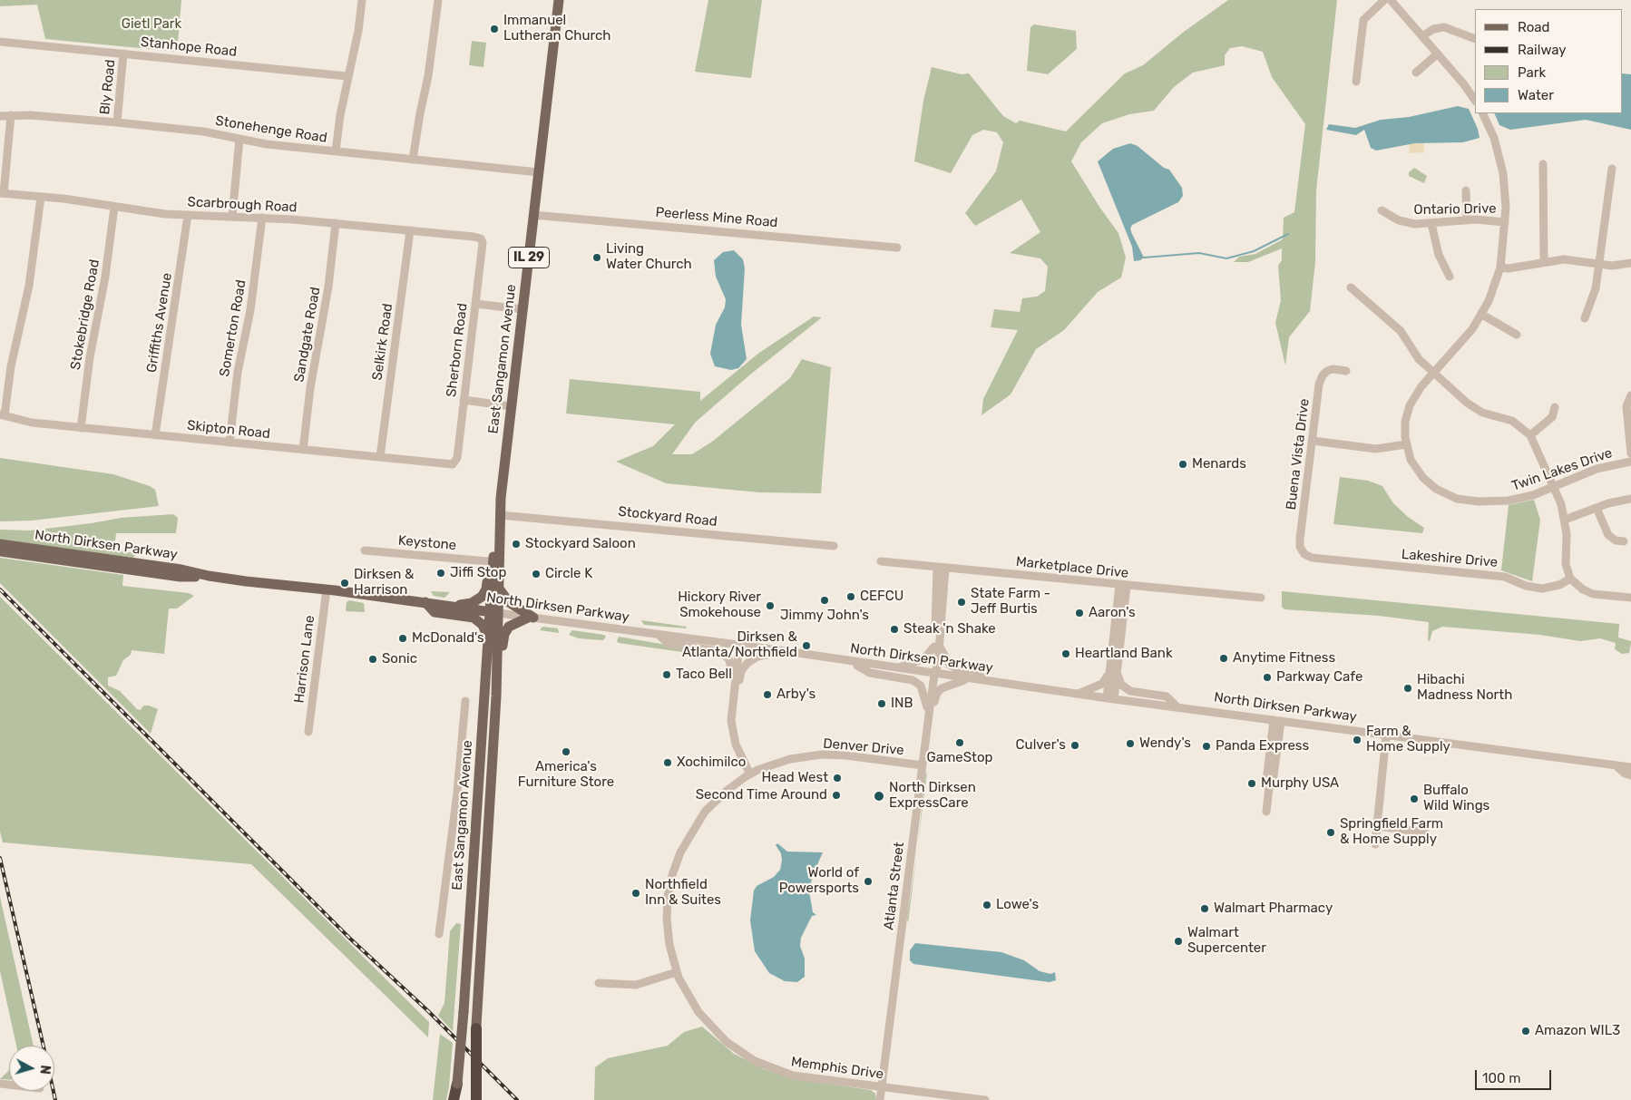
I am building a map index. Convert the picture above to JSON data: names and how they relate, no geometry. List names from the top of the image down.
{
  "streets": {
    "main road": ["IL 29", "East Sangamon Avenue", "North Dirksen Parkway"],
    "street": [
      "Stanhope Road",
      "Bly Road",
      "Stonehenge Road",
      "Scarbrough Road",
      "Ontario Drive",
      "Peerless Mine Road",
      "Stokebridge Road",
      "Griffiths Avenue",
      "Somerton Road",
      "Sandgate Road",
      "Selkirk Road",
      "Sherborn Road",
      "Skipton Road",
      "Buena Vista Drive",
      "Twin Lakes Drive",
      "Stockyard Road",
      "Keystone",
      "Lakeshire Drive",
      "Marketplace Drive",
      "Harrison Lane",
      "Denver Drive",
      "Atlanta Street",
      "Memphis Drive"
    ]
  },
  "crossings": [
    ["Stanhope Road", "Bly Road"],
    ["Bly Road", "Stonehenge Road"],
    ["Stonehenge Road", "East Sangamon Avenue"],
    ["Scarbrough Road", "Stokebridge Road"],
    ["Scarbrough Road", "Griffiths Avenue"],
    ["Scarbrough Road", "Somerton Road"],
    ["Scarbrough Road", "Sandgate Road"],
    ["Scarbrough Road", "Selkirk Road"],
    ["Scarbrough Road", "Sherborn Road"],
    ["Ontario Drive", "Twin Lakes Drive"],
    ["Peerless Mine Road", "East Sangamon Avenue"],
    ["Stokebridge Road", "Skipton Road"],
    ["Griffiths Avenue", "Skipton Road"],
    ["Somerton Road", "Skipton Road"],
    ["Sandgate Road", "Skipton Road"],
    ["Selkirk Road", "Skipton Road"],
    ["Sherborn Road", "Skipton Road"],
    ["East Sangamon Avenue", "Stockyard Road"],
    ["East Sangamon Avenue", "Keystone"],
    ["East Sangamon Avenue", "North Dirksen Parkway"],
    ["Buena Vista Drive", "Lakeshire Drive"],
    ["North Dirksen Parkway", "Harrison Lane"],
    ["North Dirksen Parkway", "Atlanta Street"],
    ["Marketplace Drive", "Atlanta Street"],
    ["Denver Drive", "Atlanta Street"],
    ["Denver Drive", "Memphis Drive"],
    ["Atlanta Street", "Memphis Drive"]
  ],
  "parks": ["Gietl Park"],
  "places": [
    "Immanuel Lutheran Church",
    "Living Water Church",
    "Menards",
    "Stockyard Saloon",
    "Jiffi Stop",
    "Circle K",
    "Dirksen & Harrison",
    "CEFCU",
    "Jimmy John's",
    "State Farm - Jeff Burtis",
    "Hickory River Smokehouse",
    "Aaron's",
    "Steak 'n Shake",
    "McDonald's",
    "Dirksen & Atlanta/Northfield",
    "Heartland Bank",
    "Anytime Fitness",
    "Sonic",
    "Taco Bell",
    "Parkway Cafe",
    "Hibachi Madness North",
    "Arby's",
    "INB",
    "Farm & Home Supply",
    "GameStop",
    "Wendy's",
    "Culver's",
    "Panda Express",
    "America's Furniture Store",
    "Xochimilco",
    "Head West",
    "Murphy USA",
    "Second Time Around",
    "North Dirksen ExpressCare",
    "Buffalo Wild Wings",
    "Springfield Farm & Home Supply",
    "World of Powersports",
    "Northfield Inn & Suites",
    "Lowe's",
    "Walmart Pharmacy",
    "Walmart Supercenter",
    "Amazon WIL3"
  ],
  "legend": [
    "Road",
    "Railway",
    "Park",
    "Water"
  ],
  "scale_bar": "100 m",
  "north": "right"
}
